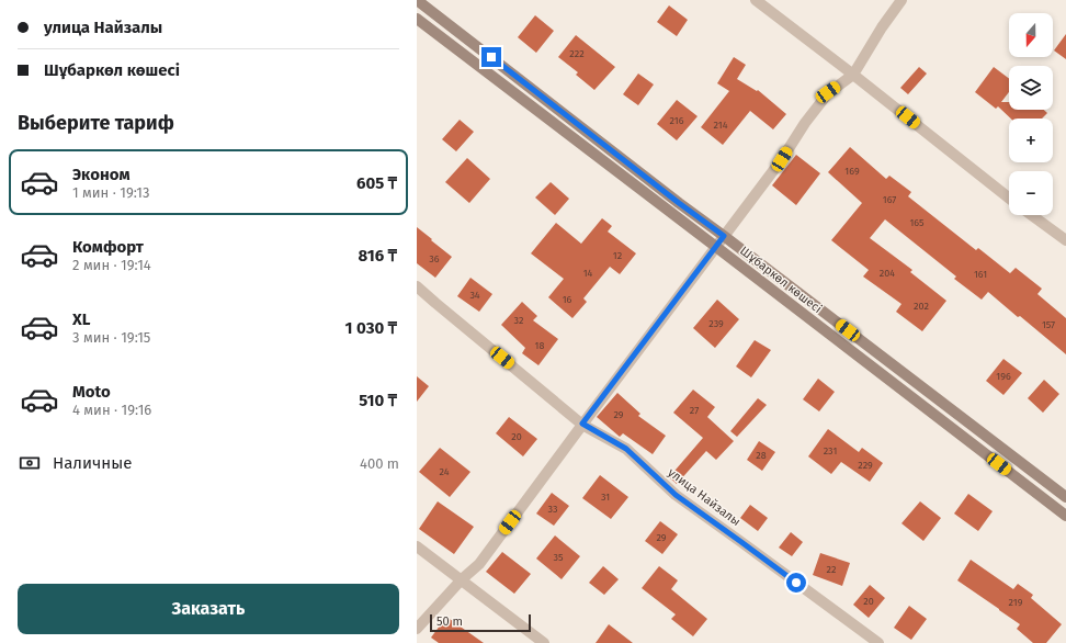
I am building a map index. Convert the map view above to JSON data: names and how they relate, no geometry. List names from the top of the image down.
{
  "streets": {
    "street": ["Шұбаркөл көшесі", "улица Найзалы"]
  },
  "house_numbers": [
    "222",
    "216",
    "214",
    "169",
    "167",
    "165",
    "12",
    "36",
    "14",
    "204",
    "161",
    "34",
    "16",
    "202",
    "32",
    "239",
    "157",
    "18",
    "196",
    "27",
    "29",
    "20",
    "231",
    "28",
    "229",
    "24",
    "31",
    "33",
    "29",
    "35",
    "22",
    "20",
    "219"
  ],
  "scale_bar": "50 m",
  "north": "bottom",
  "page": {
    "banner": ["улица Найзалы", "Шұбаркөл көшесі"],
    "map_buttons": ["+", "−"],
    "heading": "Выберите тариф",
    "list": [
      {
        "name": "Эконом",
        "note": "1 мин · 19:13",
        "value": "605 ₸"
      },
      {
        "name": "Комфорт",
        "note": "2 мин · 19:14",
        "value": "816 ₸"
      },
      {
        "name": "XL",
        "note": "3 мин · 19:15",
        "value": "1 030 ₸"
      },
      {
        "name": "Moto",
        "note": "4 мин · 19:16",
        "value": "510 ₸"
      }
    ],
    "pay": ["Наличные", "400 m"],
    "buttons": "Заказать",
    "scale": "50 m"
  }
}
